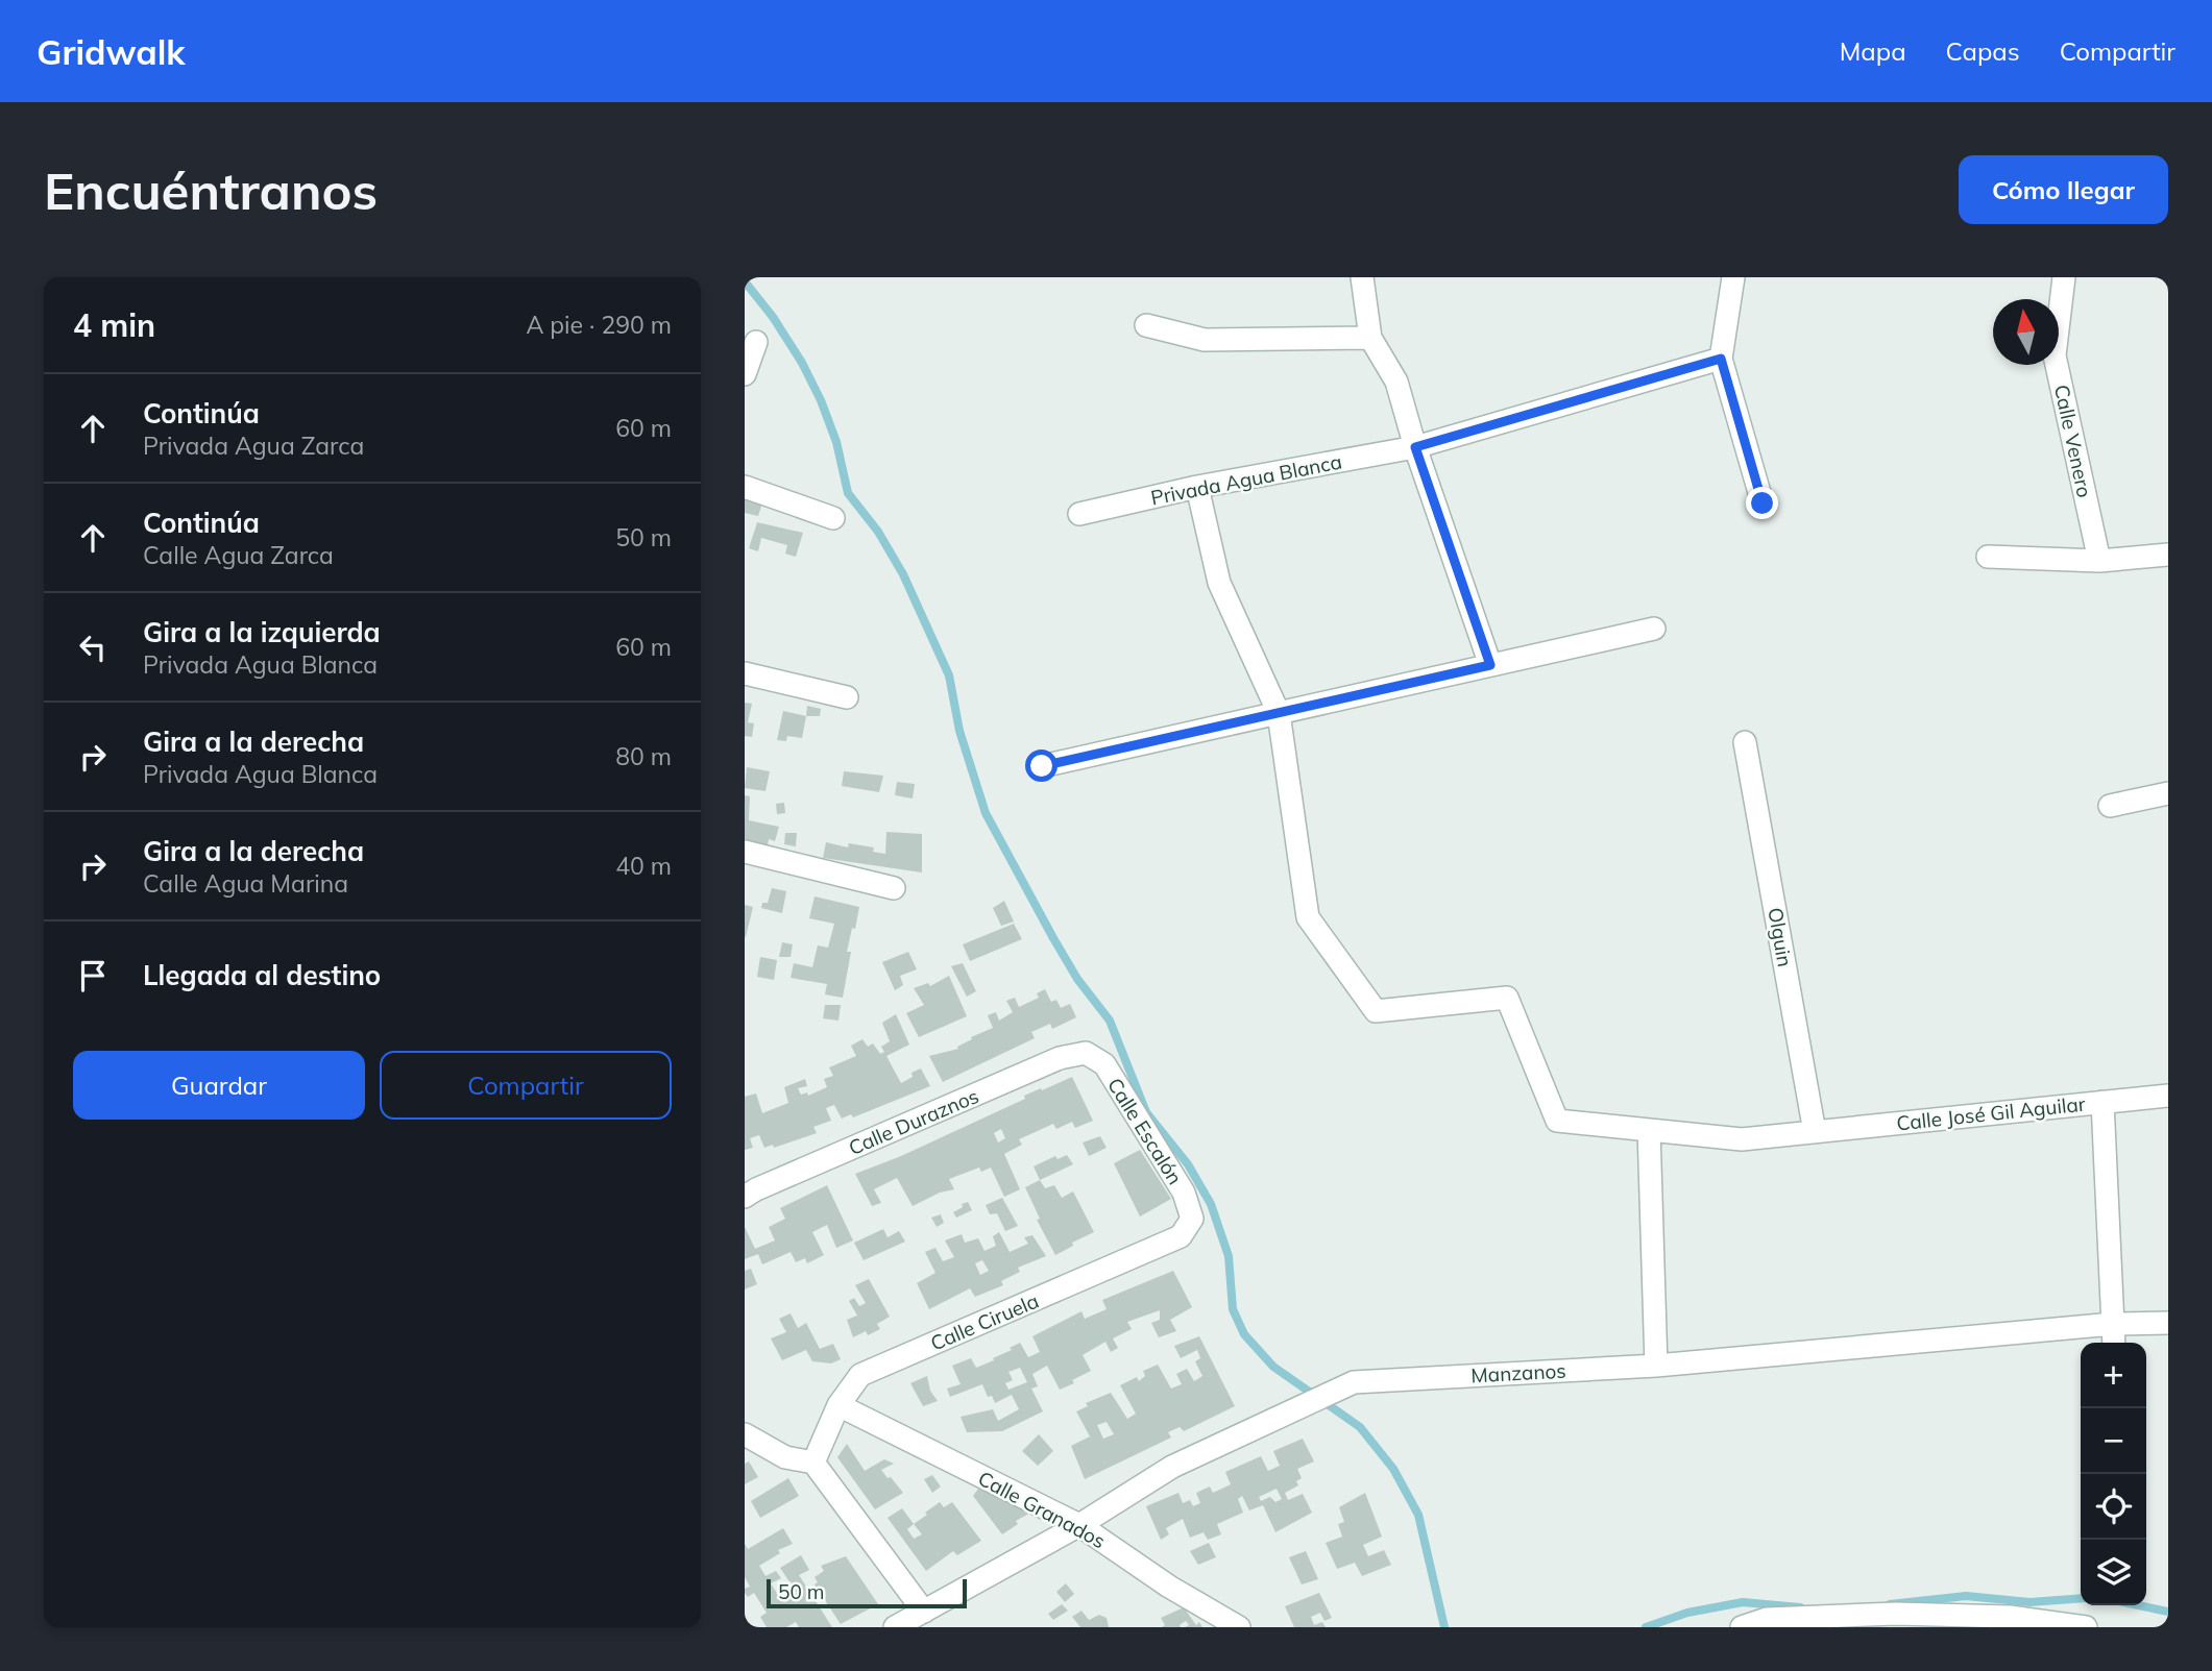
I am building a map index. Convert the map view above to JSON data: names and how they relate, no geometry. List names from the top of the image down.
{
  "streets": {
    "street": [
      "Calle Venero",
      "Privada Agua Blanca",
      "Olguin",
      "Calle José Gil Aguilar",
      "Calle Duraznos",
      "Calle Escalón",
      "Calle Ciruela",
      "Manzanos",
      "Calle Granados"
    ]
  },
  "crossings": [
    ["Olguin", "Calle José Gil Aguilar"],
    ["Calle Duraznos", "Calle Escalón"],
    ["Calle Escalón", "Calle Ciruela"],
    ["Calle Ciruela", "Calle Granados"],
    ["Manzanos", "Calle Granados"]
  ],
  "scale_bar": "50 m",
  "north": "top",
  "page": {
    "header": "Gridwalk",
    "nav": ["Mapa", "Capas", "Compartir"],
    "buttons": [
      "Cómo llegar",
      ["Guardar", "Compartir"]
    ],
    "title": "Encuéntranos",
    "heading": ["4 min", "A pie · 290 m"],
    "list": [
      ["Continúa", "Privada Agua Zarca", "60 m"],
      ["Continúa", "Calle Agua Zarca", "50 m"],
      ["Gira a la izquierda", "Privada Agua Blanca", "60 m"],
      ["Gira a la derecha", "Privada Agua Blanca", "80 m"],
      ["Gira a la derecha", "Calle Agua Marina", "40 m"],
      "Llegada al destino"
    ],
    "map_buttons": ["+", "−"],
    "scale": "50 m"
  }
}
